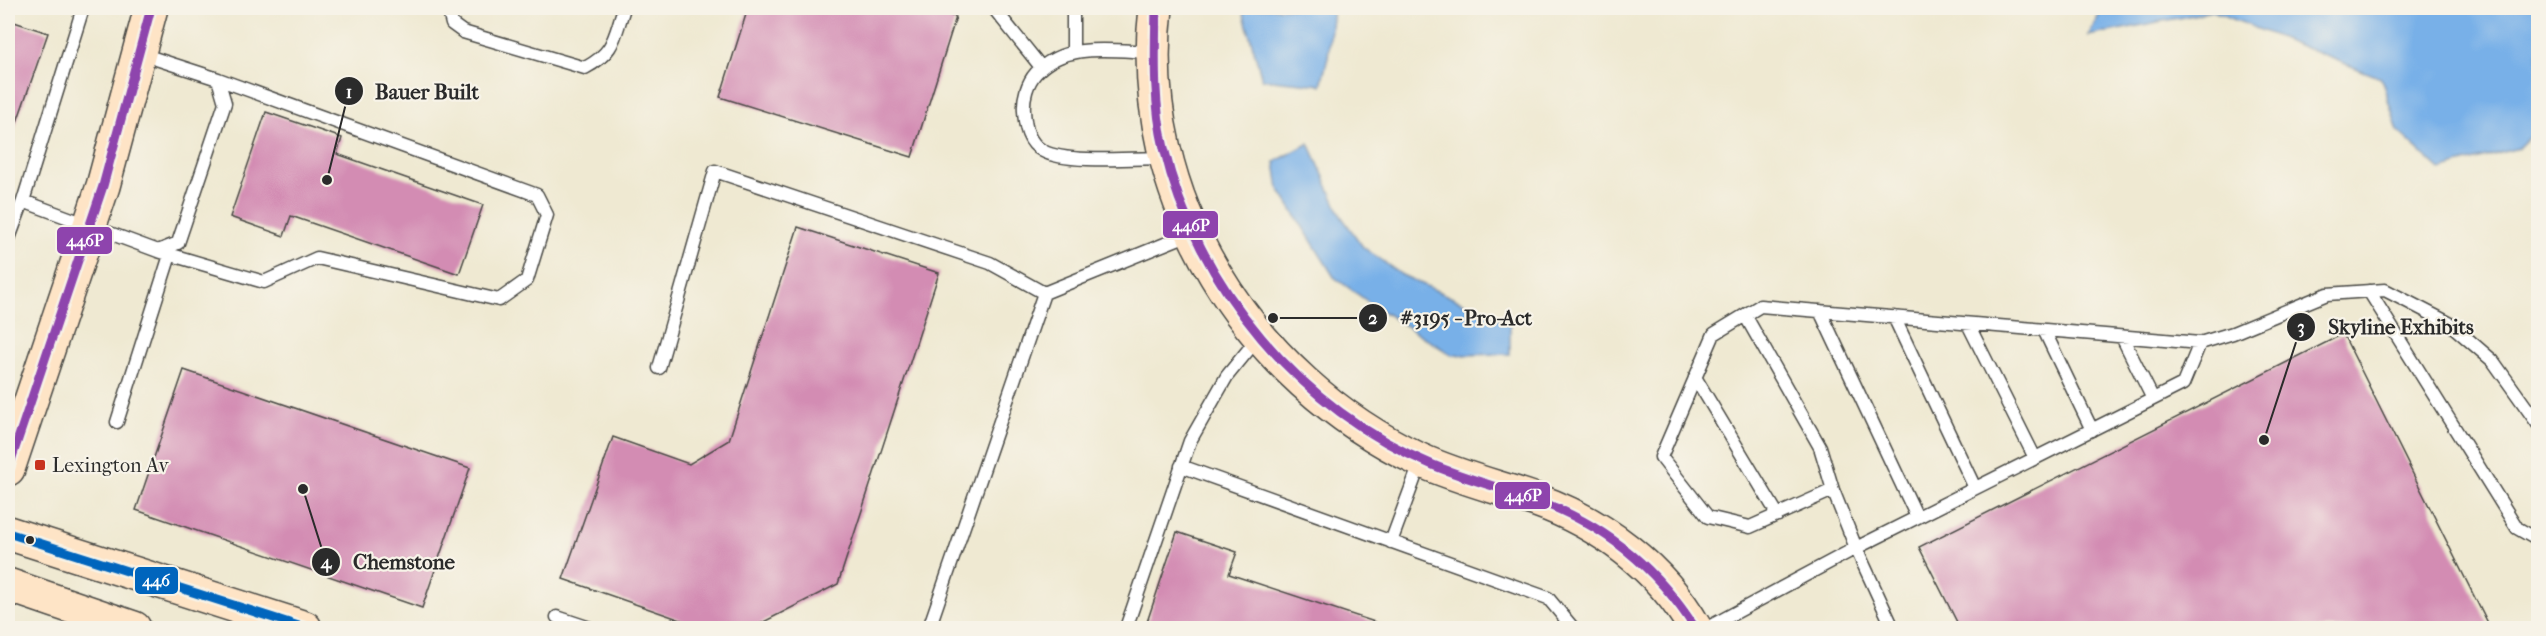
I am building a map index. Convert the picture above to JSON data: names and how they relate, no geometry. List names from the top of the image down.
{
  "places": {
    "other": [
      "Bauer Built",
      "#3195 - Pro-Act",
      "Skyline Exhibits",
      "Chemstone"
    ],
    "transit": ["Lexington Av"]
  },
  "lines": ["transit line 446P", "transit line 446"]
}
